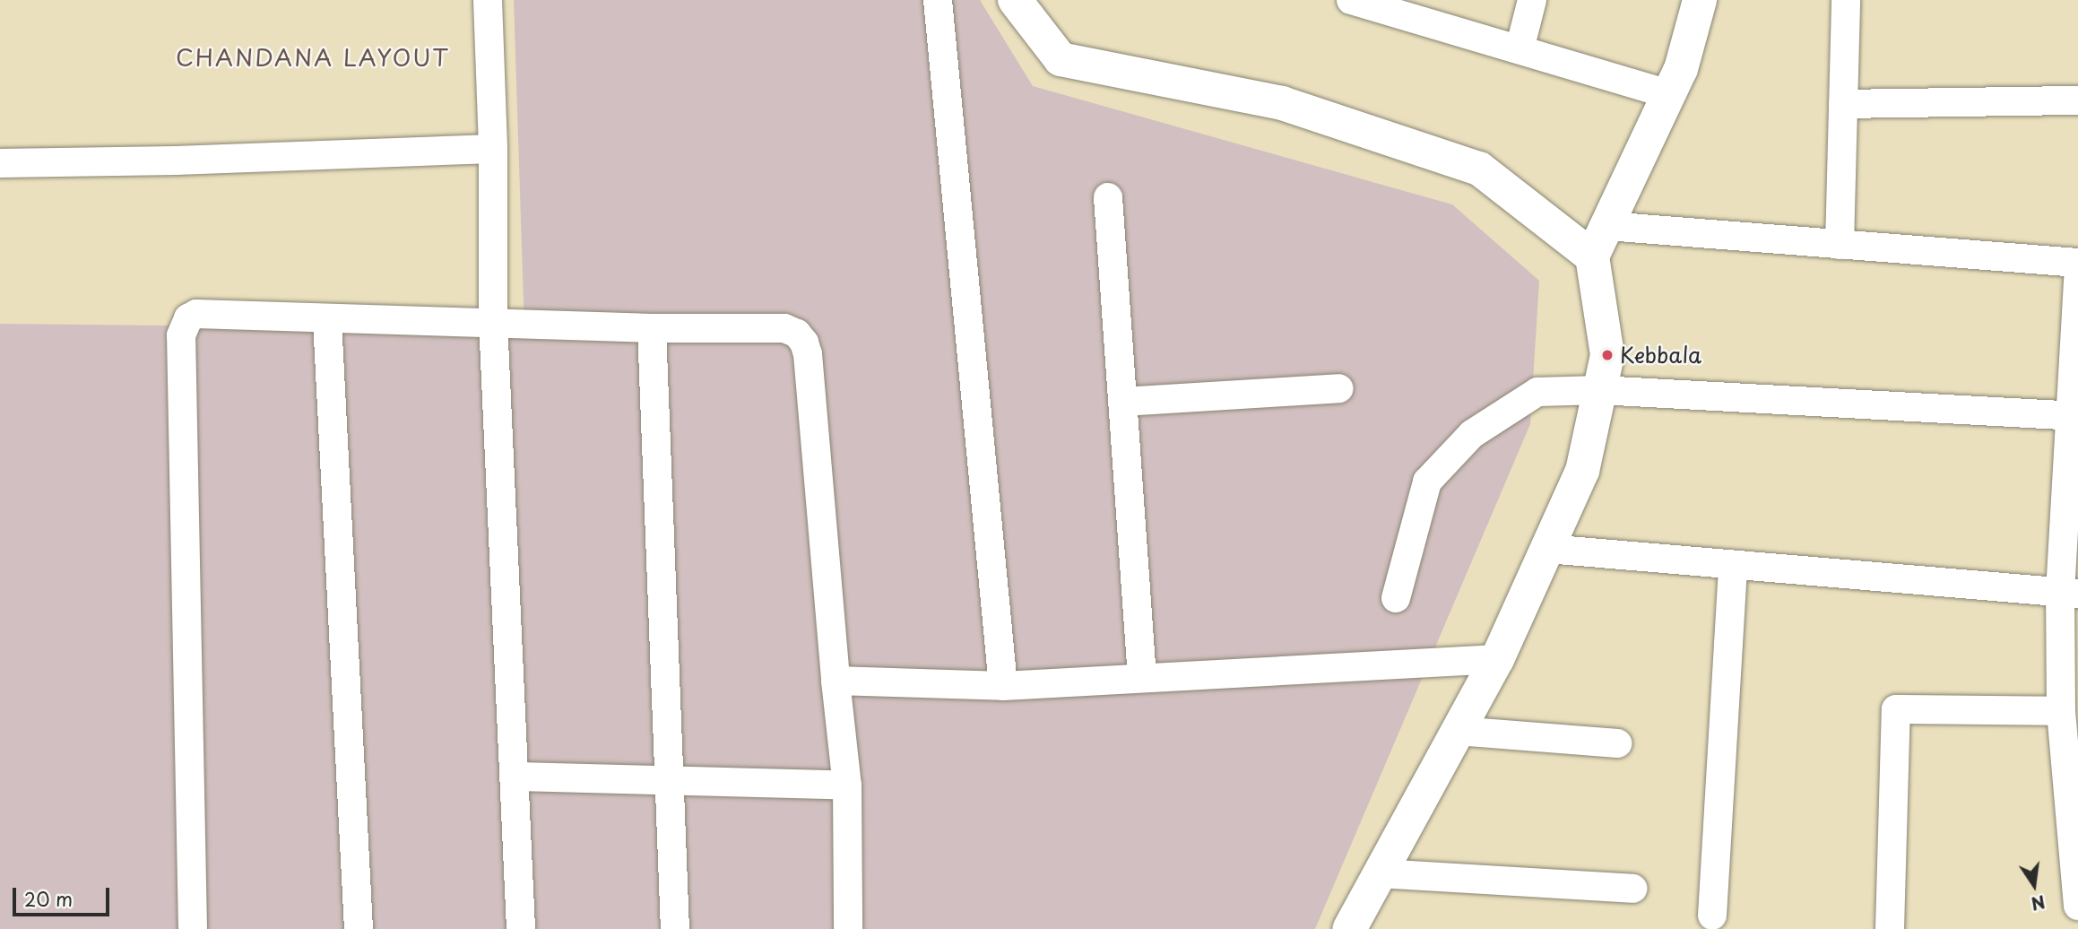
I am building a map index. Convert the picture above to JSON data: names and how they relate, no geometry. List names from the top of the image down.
{
  "districts": ["CHANDANA LAYOUT"],
  "places": ["Kebbala"],
  "scale_bar": "20 m",
  "north": "bottom"
}
